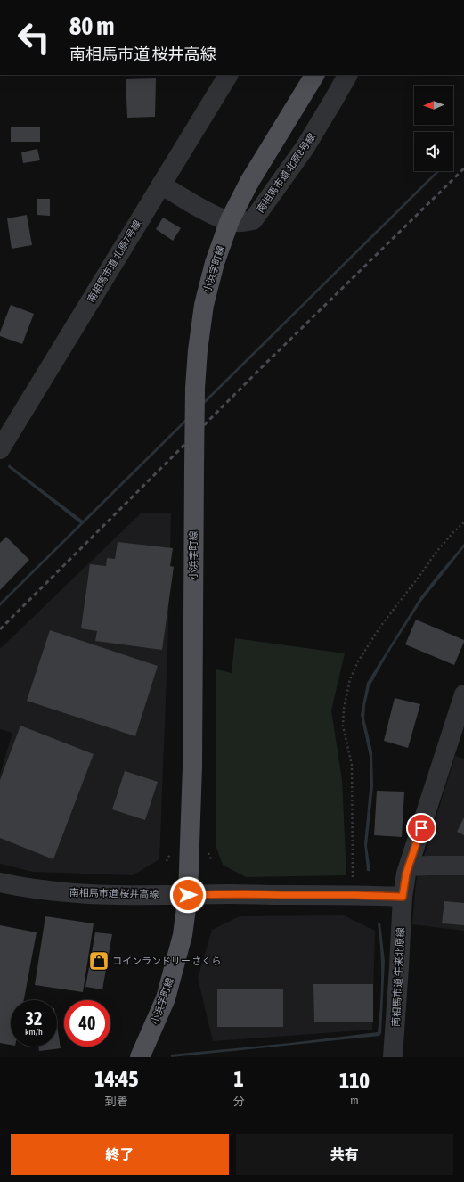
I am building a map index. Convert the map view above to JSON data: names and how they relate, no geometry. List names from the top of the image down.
{
  "streets": {
    "main road": ["小浜字町線"],
    "street": [
      "南相馬市道 北原8号線",
      "南相馬市道 北原7号線",
      "南相馬市道 桜井高線",
      "南相馬市道 牛来北原線"
    ]
  },
  "crossings": [
    ["南相馬市道 北原8号線", "南相馬市道 北原7号線"],
    ["小浜字町線", "南相馬市道 桜井高線"],
    ["南相馬市道 桜井高線", "南相馬市道 牛来北原線"]
  ],
  "places": {
    "shop": ["コインランドリー さくら"]
  },
  "north": "left",
  "page": {
    "turn": ["80 m", "南相馬市道 桜井高線"],
    "speed": "32 km/h",
    "limit": "40",
    "eta": [
      "14:45",
      "到着",
      "1",
      "分",
      "110",
      "m"
    ],
    "buttons": ["終了", "共有"]
  }
}
